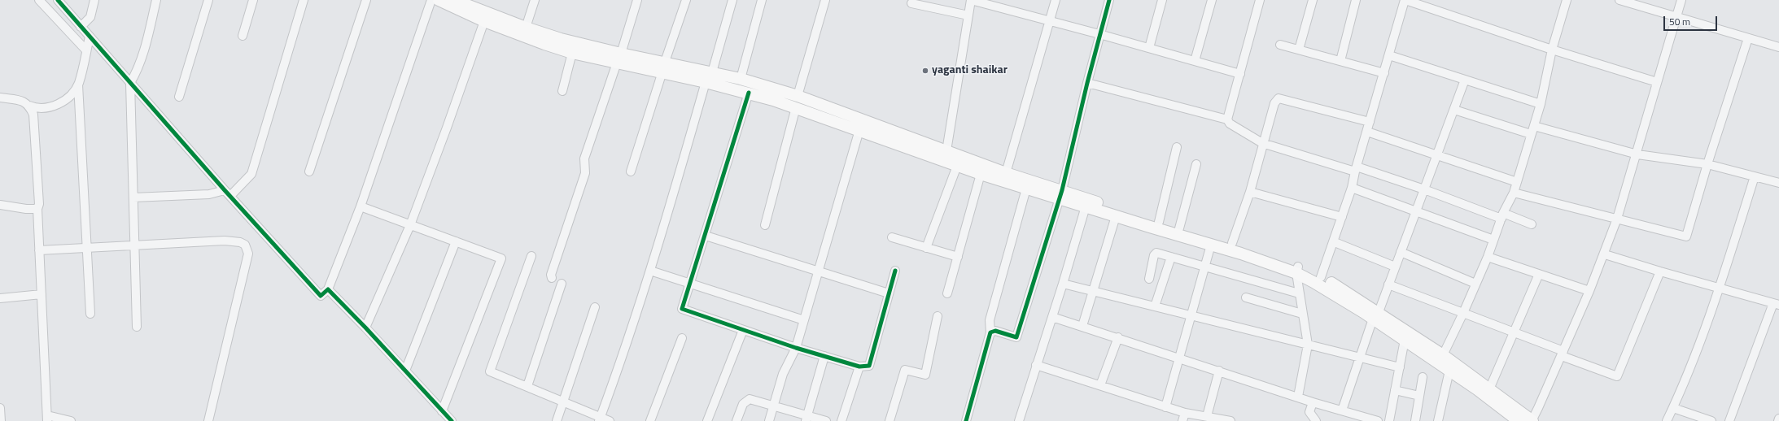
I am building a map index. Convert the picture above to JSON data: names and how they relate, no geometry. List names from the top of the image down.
{
  "places": ["yaganti shaikar"],
  "scale_bar": "50 m"
}
